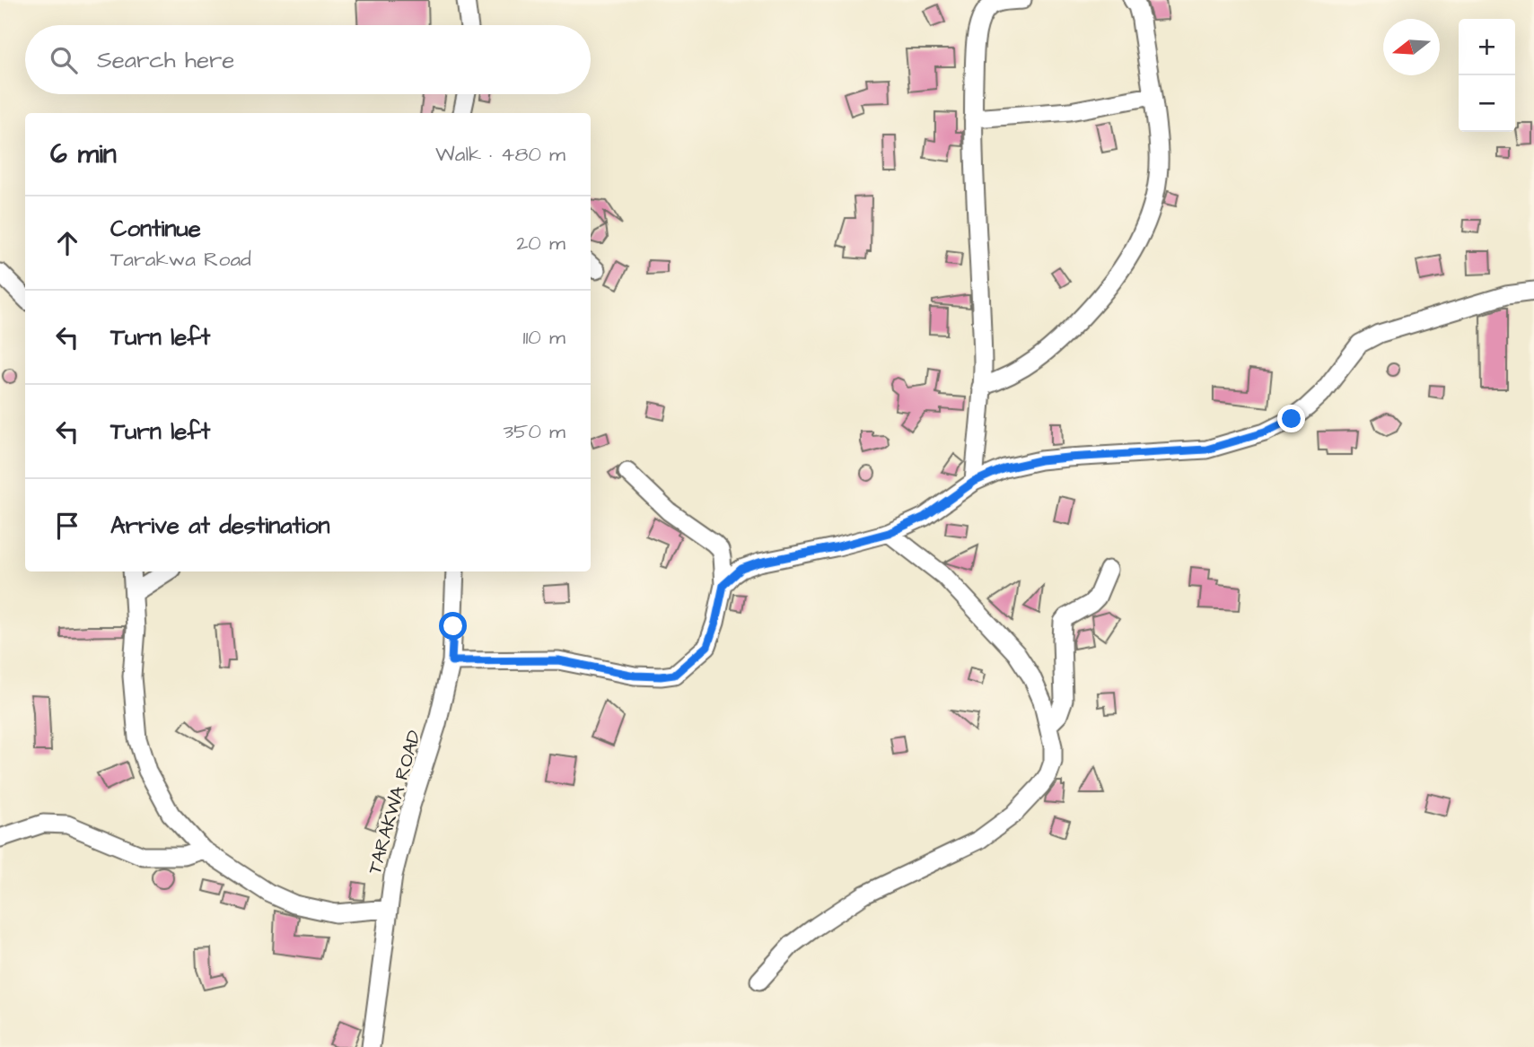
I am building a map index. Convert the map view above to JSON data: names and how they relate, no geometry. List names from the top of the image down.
{
  "streets": {
    "street": ["TARAKWA ROAD"]
  },
  "north": "left",
  "page": {
    "map_buttons": ["+", "−"],
    "search": "Search here",
    "heading": ["6 min", "Walk · 480 m"],
    "list": [
      ["Continue", "Tarakwa Road", "20 m"],
      ["Turn left", "110 m"],
      ["Turn left", "350 m"],
      "Arrive at destination"
    ]
  }
}
